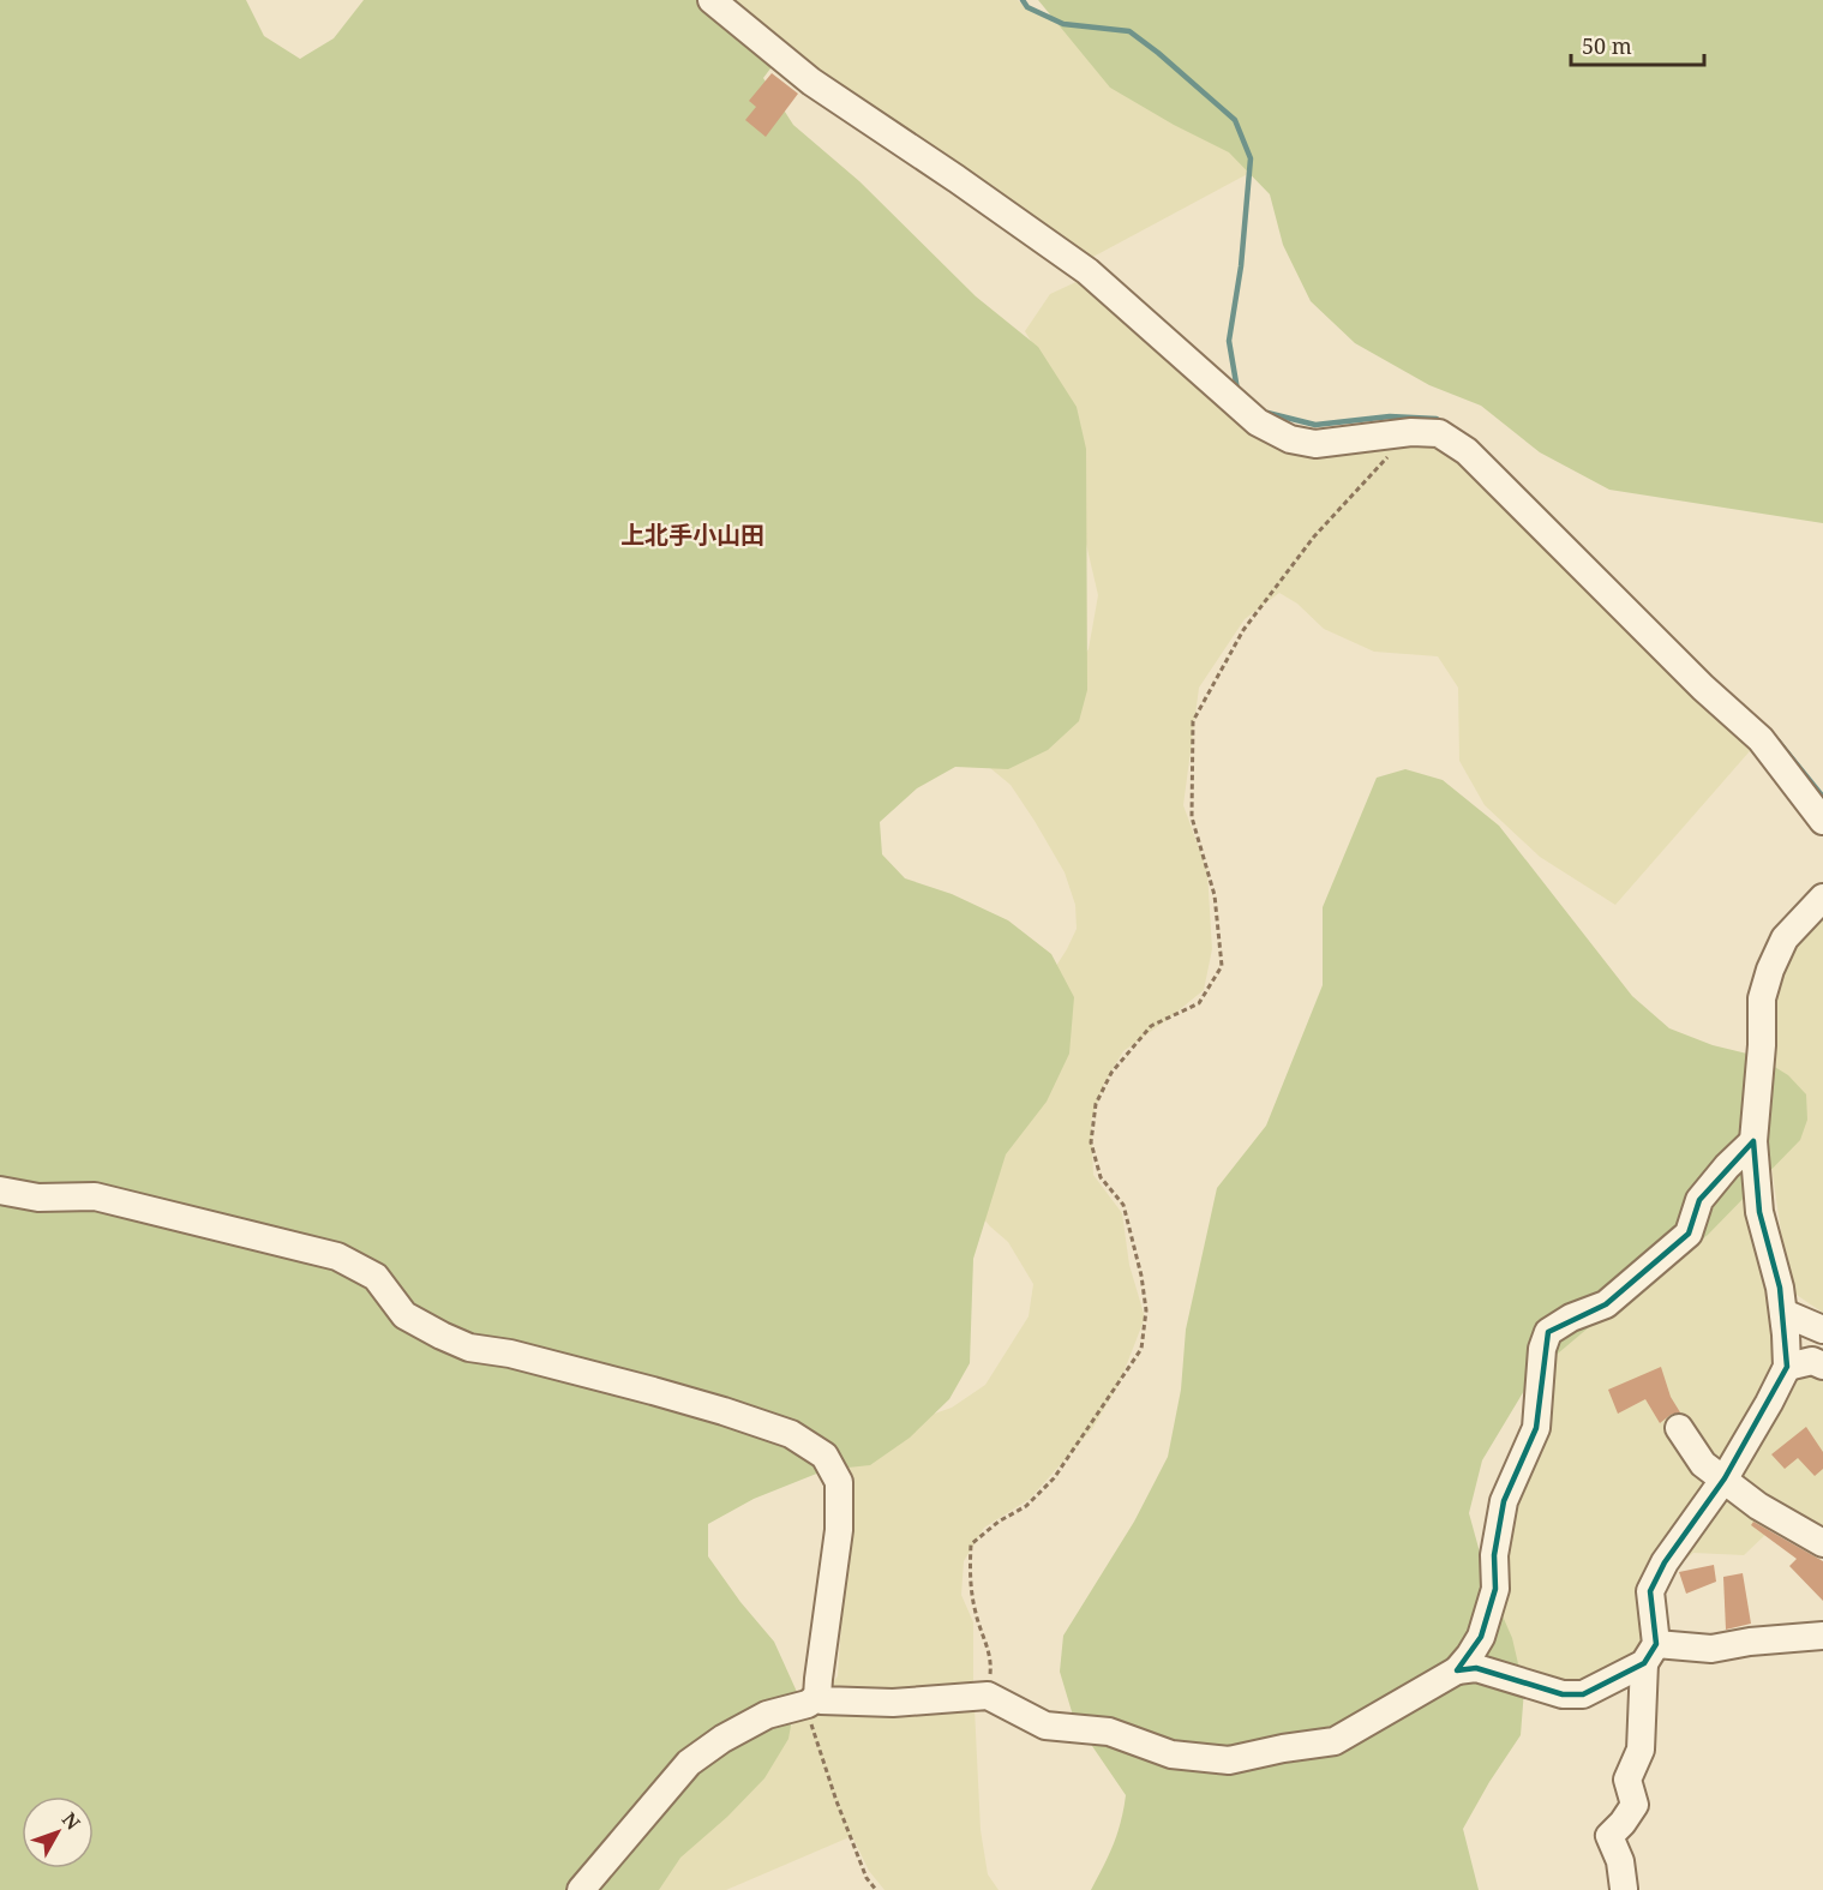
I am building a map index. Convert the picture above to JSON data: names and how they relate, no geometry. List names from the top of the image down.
{
  "districts": ["上北手小山田"],
  "scale_bar": "50 m",
  "north": "top right"
}
